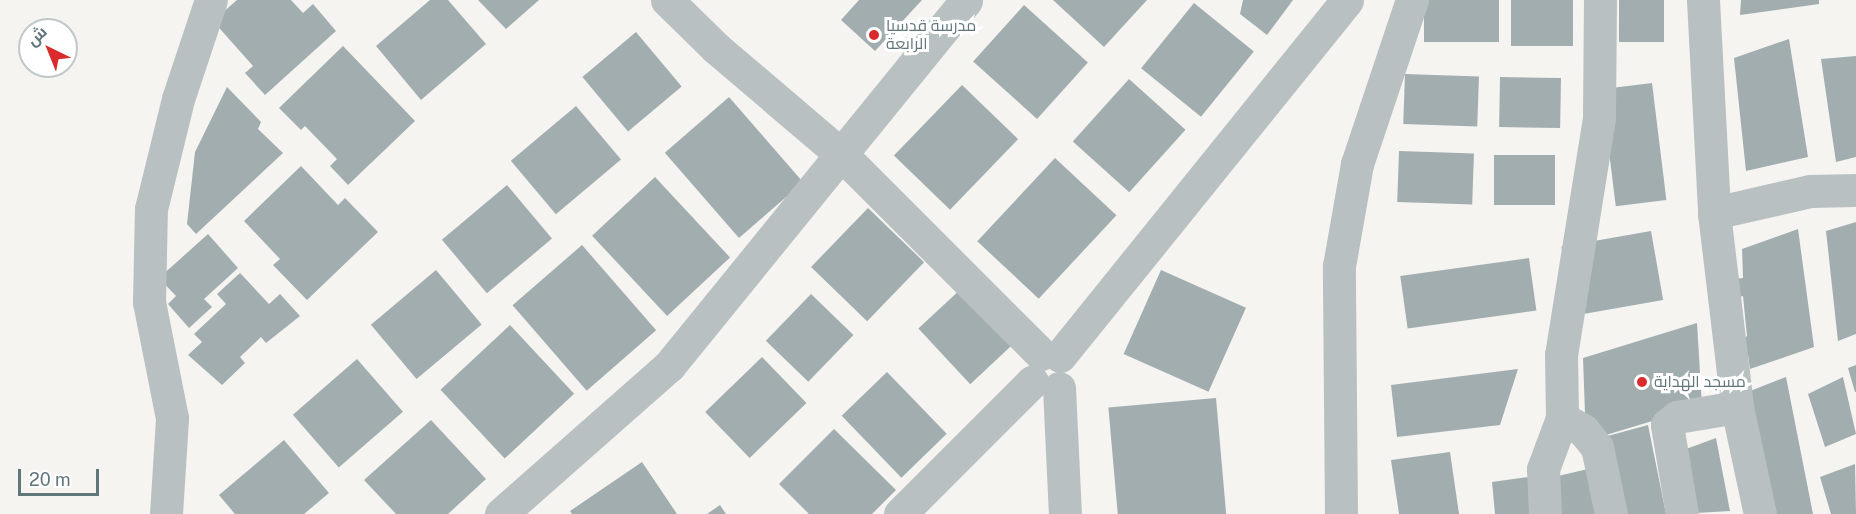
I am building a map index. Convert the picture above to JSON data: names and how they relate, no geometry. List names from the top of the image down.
{
  "places": ["مدرسة قدسيا الرابعة", "مسجد الهداية"],
  "scale_bar": "20 m",
  "north": "top left"
}
